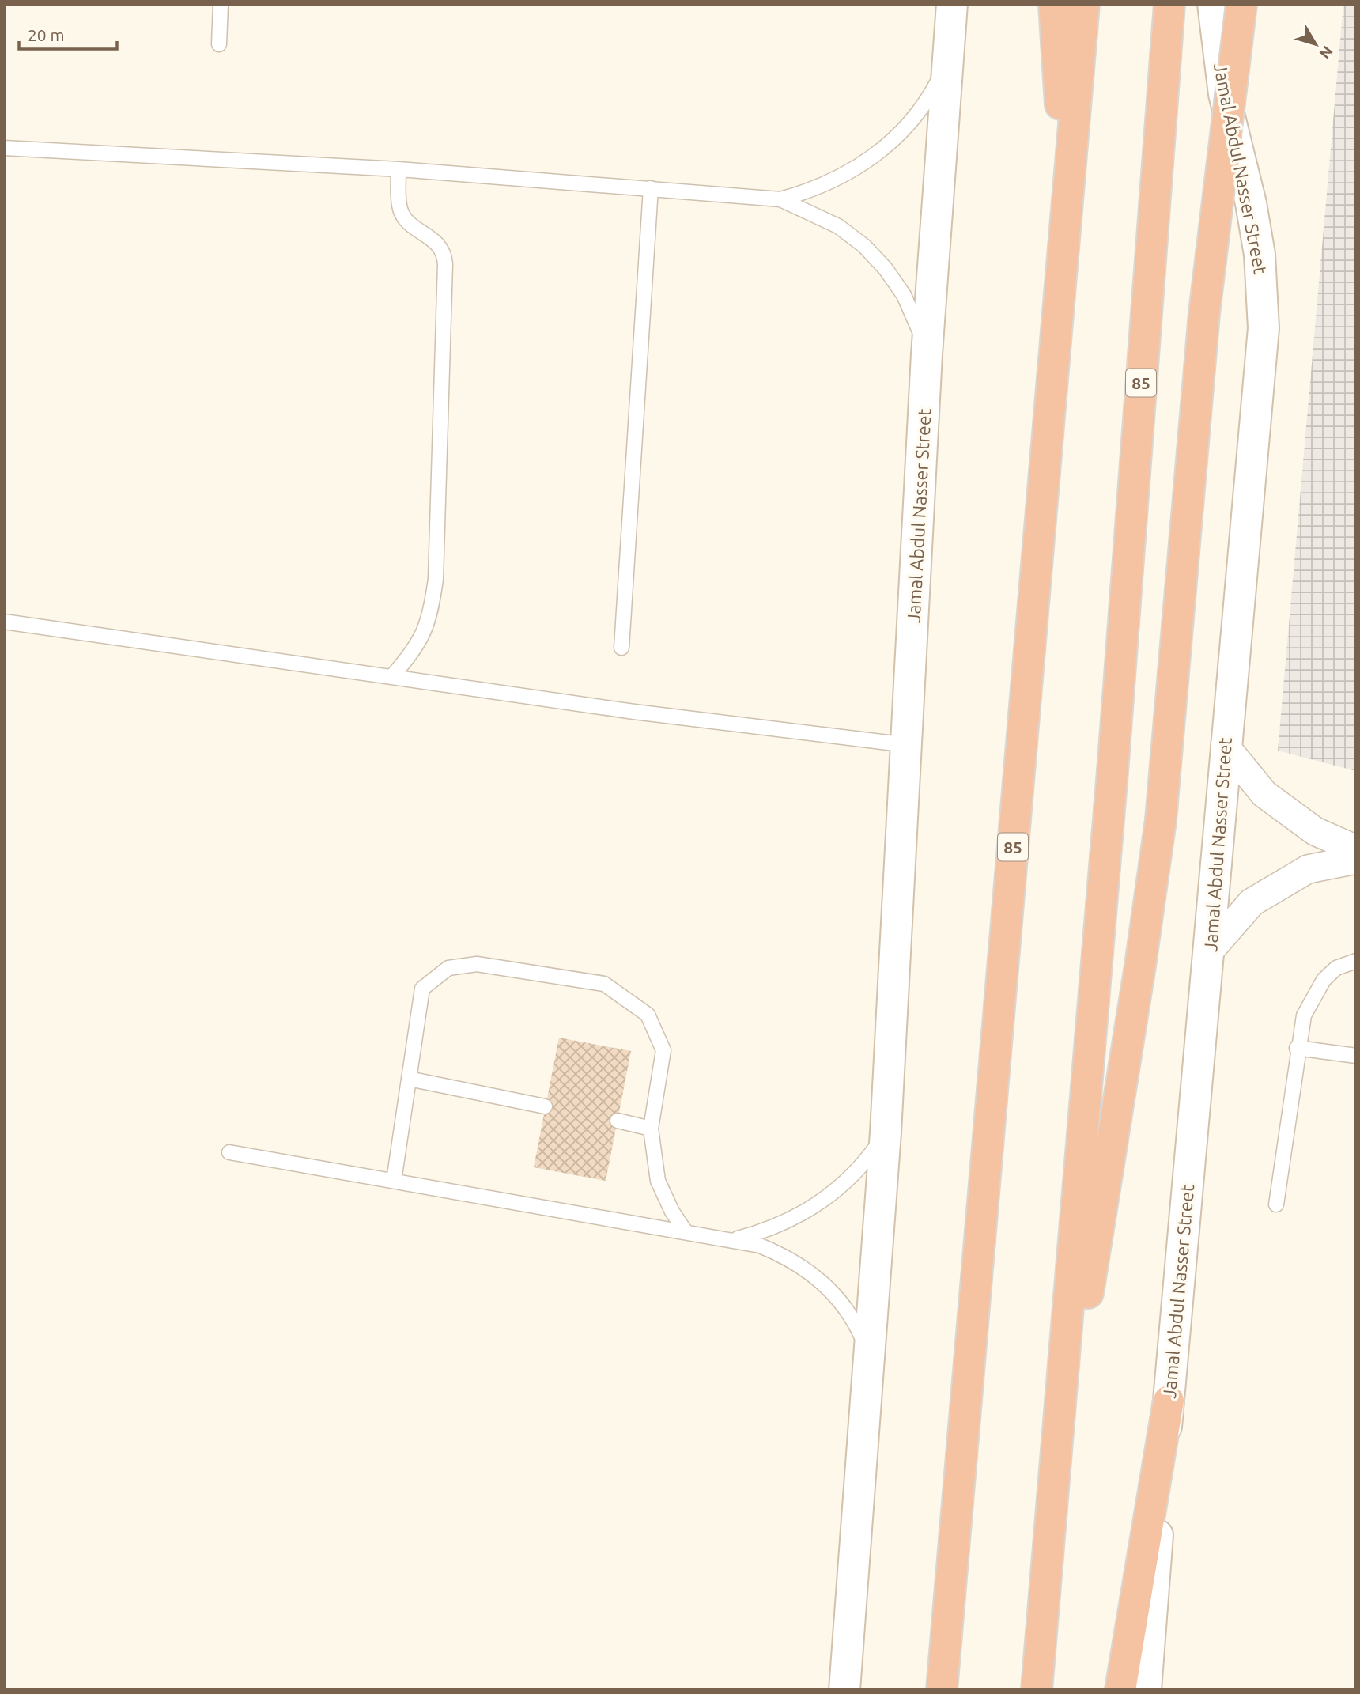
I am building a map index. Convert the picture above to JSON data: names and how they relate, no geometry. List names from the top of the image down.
{
  "streets": {
    "highway": ["85"],
    "main road": ["Jamal Abdul Nasser Street"]
  },
  "scale_bar": "20 m",
  "north": "bottom right"
}
